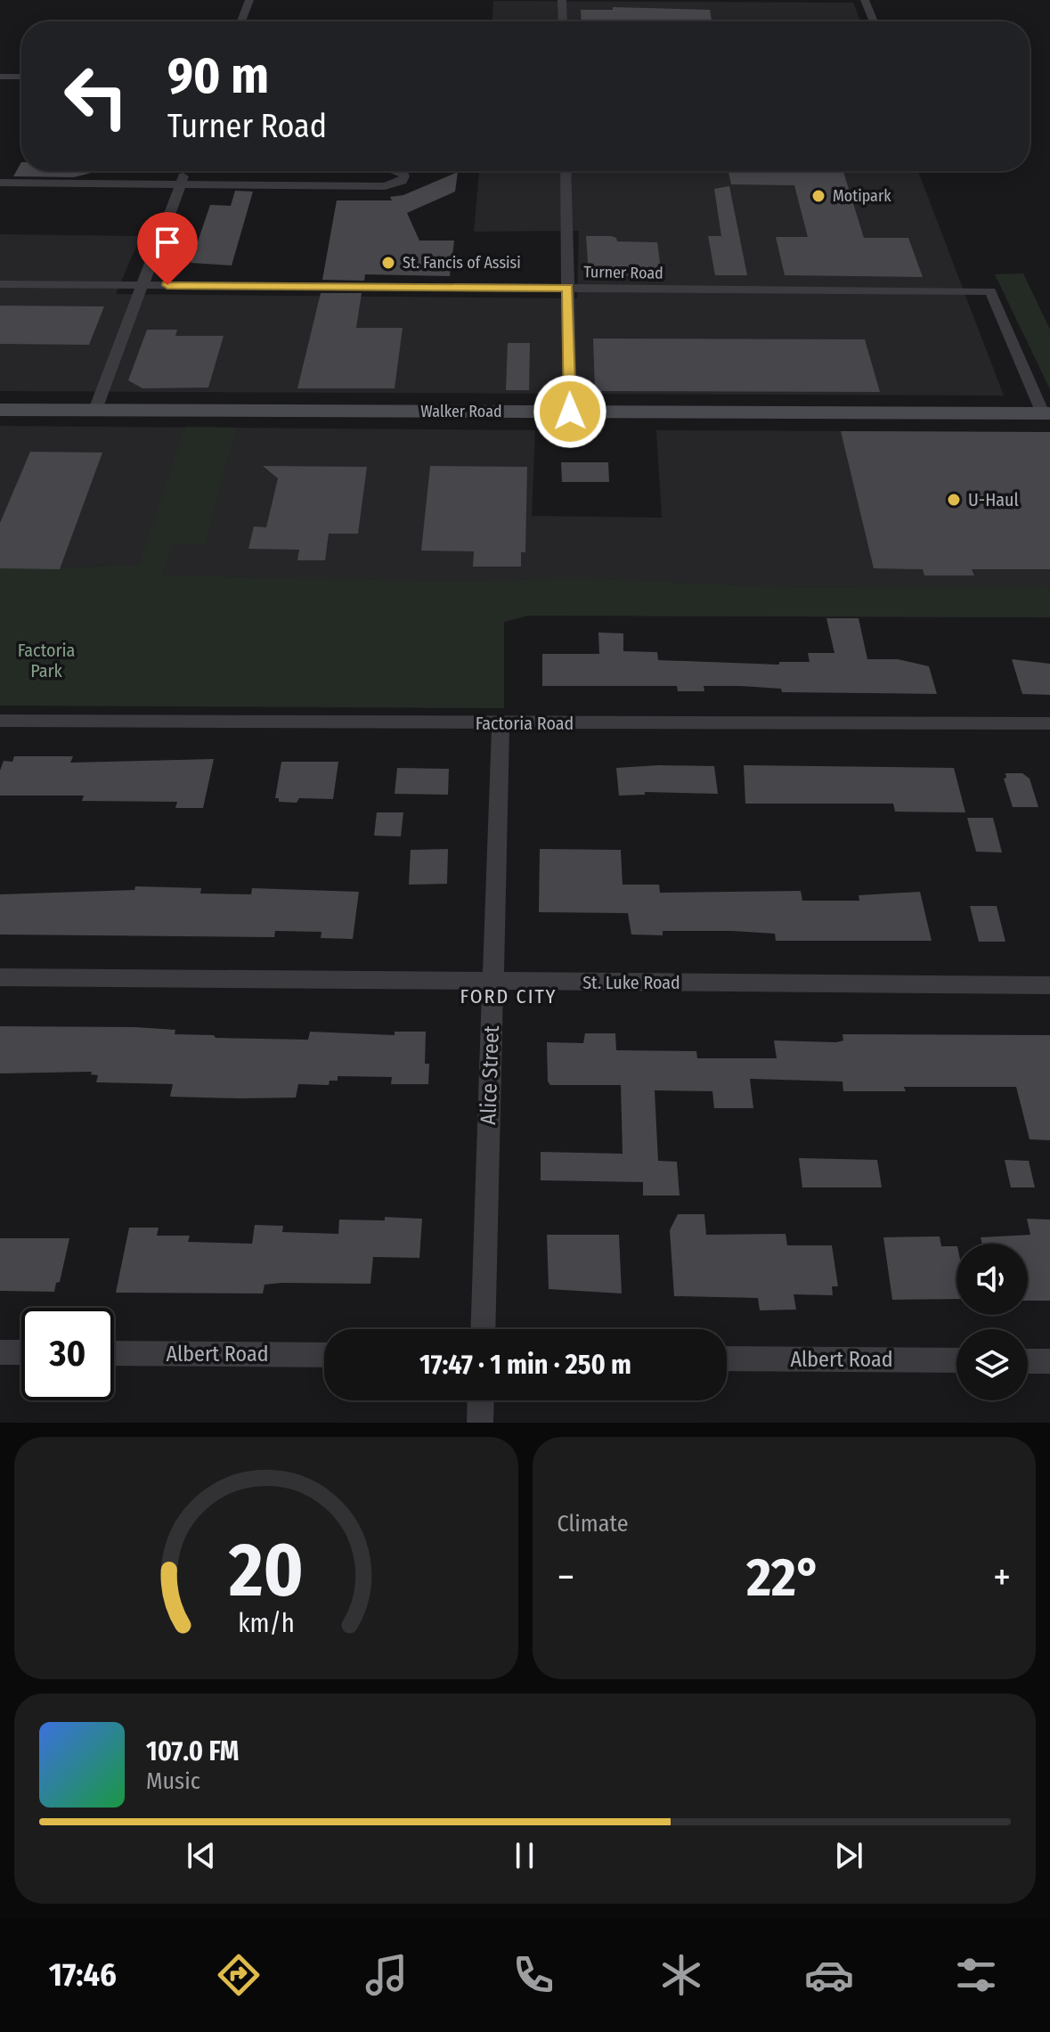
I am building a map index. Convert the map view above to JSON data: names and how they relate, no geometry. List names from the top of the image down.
{
  "streets": {
    "main road": ["Walker Road"],
    "street": [
      "Turner Road",
      "Factoria Road",
      "St. Luke Road",
      "Alice Street",
      "Albert Road"
    ]
  },
  "crossings": [
    ["Turner Road", "Walker Road"],
    ["Factoria Road", "Alice Street"],
    ["St. Luke Road", "Alice Street"]
  ],
  "districts": ["FORD CITY"],
  "parks": ["Factoria Park"],
  "places": ["Motipark", "St. Fancis of Assisi", "U-Haul"],
  "page": {
    "turn": ["90 m", "Turner Road"],
    "limit": "30",
    "trip": "17:47 · 1 min · 250 m",
    "tile": "Climate",
    "heat": ["−", "22°", "+"],
    "song": ["107.0 FM", "Music"],
    "tabs": "17:46",
    "gauge": ["20", "km/h"]
  }
}
